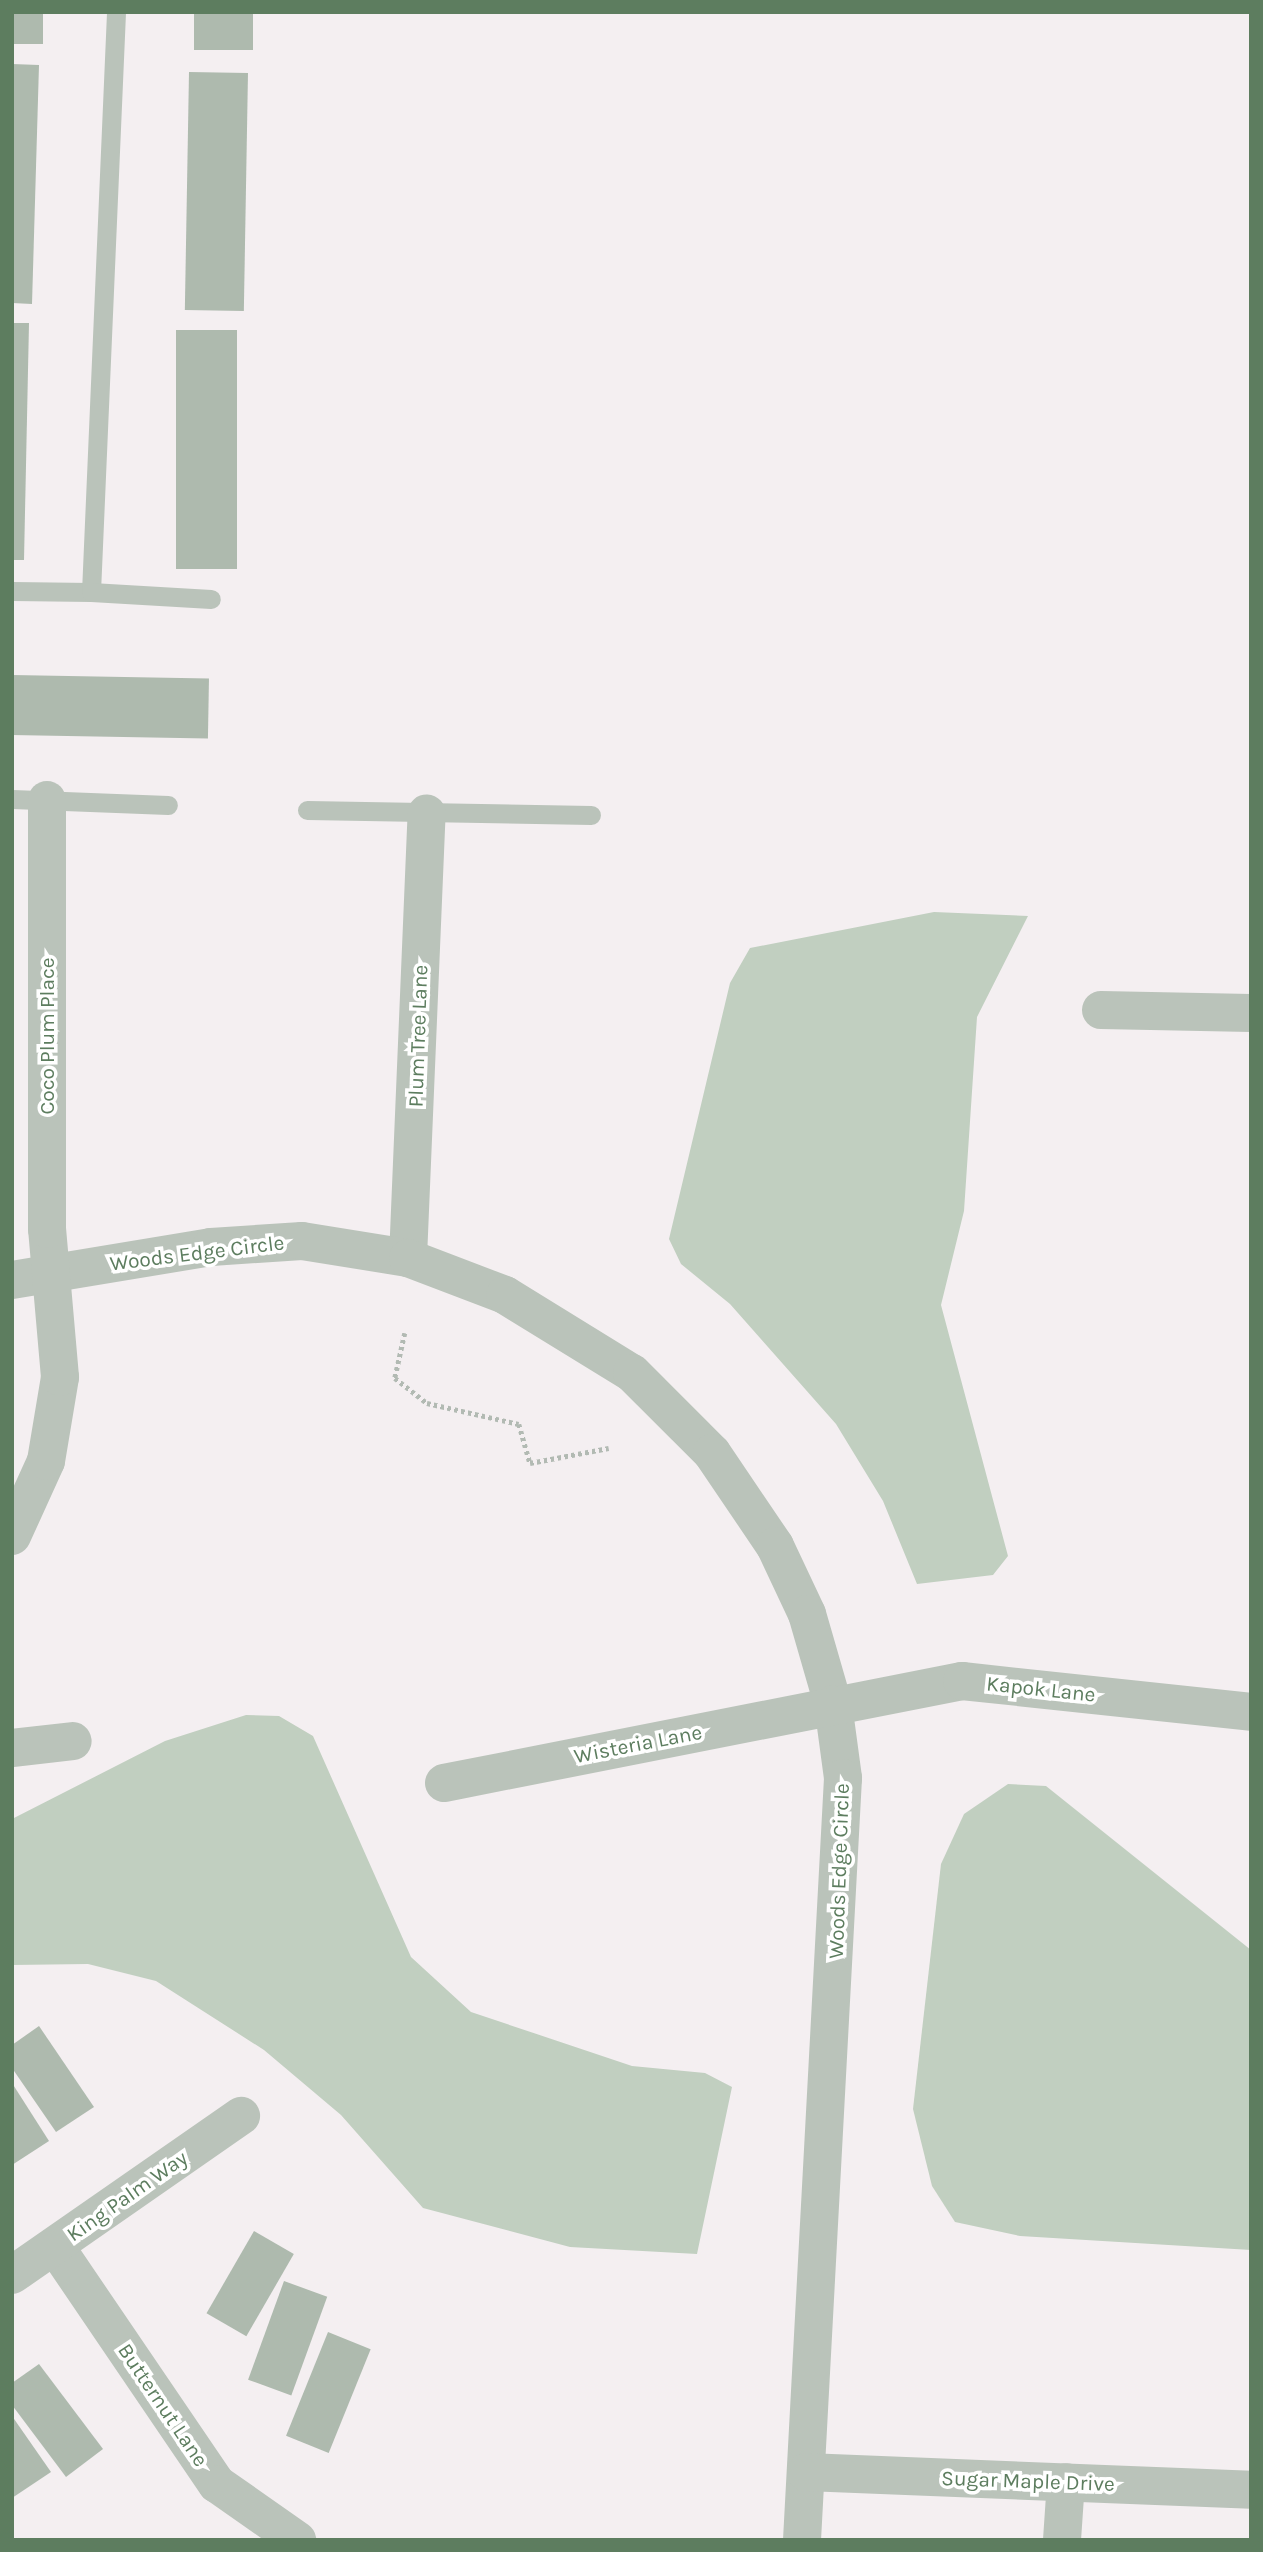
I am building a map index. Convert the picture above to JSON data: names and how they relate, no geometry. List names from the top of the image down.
{
  "streets": {
    "street": [
      "Coco Plum Place",
      "Plum Tree Lane",
      "Woods Edge Circle",
      "Kapok Lane",
      "Wisteria Lane",
      "King Palm Way",
      "Butternut Lane",
      "Sugar Maple Drive"
    ]
  },
  "crossings": [
    ["Coco Plum Place", "Woods Edge Circle"],
    ["Plum Tree Lane", "Woods Edge Circle"],
    ["Woods Edge Circle", "Kapok Lane"],
    ["Woods Edge Circle", "Wisteria Lane"],
    ["Woods Edge Circle", "Sugar Maple Drive"],
    ["Kapok Lane", "Wisteria Lane"],
    ["King Palm Way", "Butternut Lane"]
  ]
}
